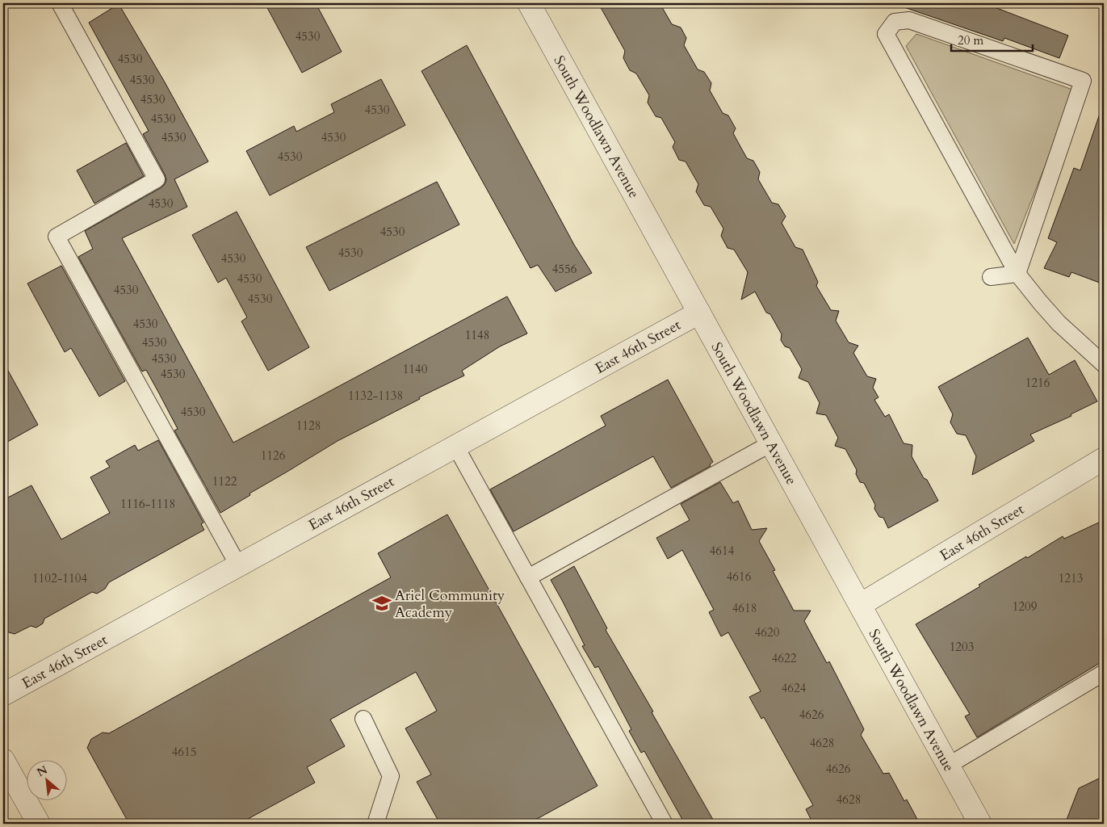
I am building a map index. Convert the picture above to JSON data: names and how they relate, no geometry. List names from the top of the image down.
{
  "streets": {
    "street": ["South Woodlawn Avenue", "East 46th Street"]
  },
  "crossings": [
    ["South Woodlawn Avenue", "East 46th Street"]
  ],
  "places": {
    "school or university": ["Ariel Community Academy"]
  },
  "house_numbers": [
    "4530",
    "4530",
    "4530",
    "4530",
    "4530",
    "4530",
    "4530",
    "4530",
    "4530",
    "4530",
    "4530",
    "4530",
    "4530",
    "4556",
    "4530",
    "4530",
    "4530",
    "4530",
    "1148",
    "4530",
    "4530",
    "1140",
    "4530",
    "1216",
    "1132-1138",
    "4530",
    "1128",
    "1126",
    "1122",
    "1116-1118",
    "4614",
    "4616",
    "1102-1104",
    "1213",
    "1209",
    "4618",
    "4620",
    "1203",
    "4622",
    "4624",
    "4626",
    "4628",
    "4615",
    "4626",
    "4628"
  ],
  "scale_bar": "20 m",
  "north": "top left"
}
